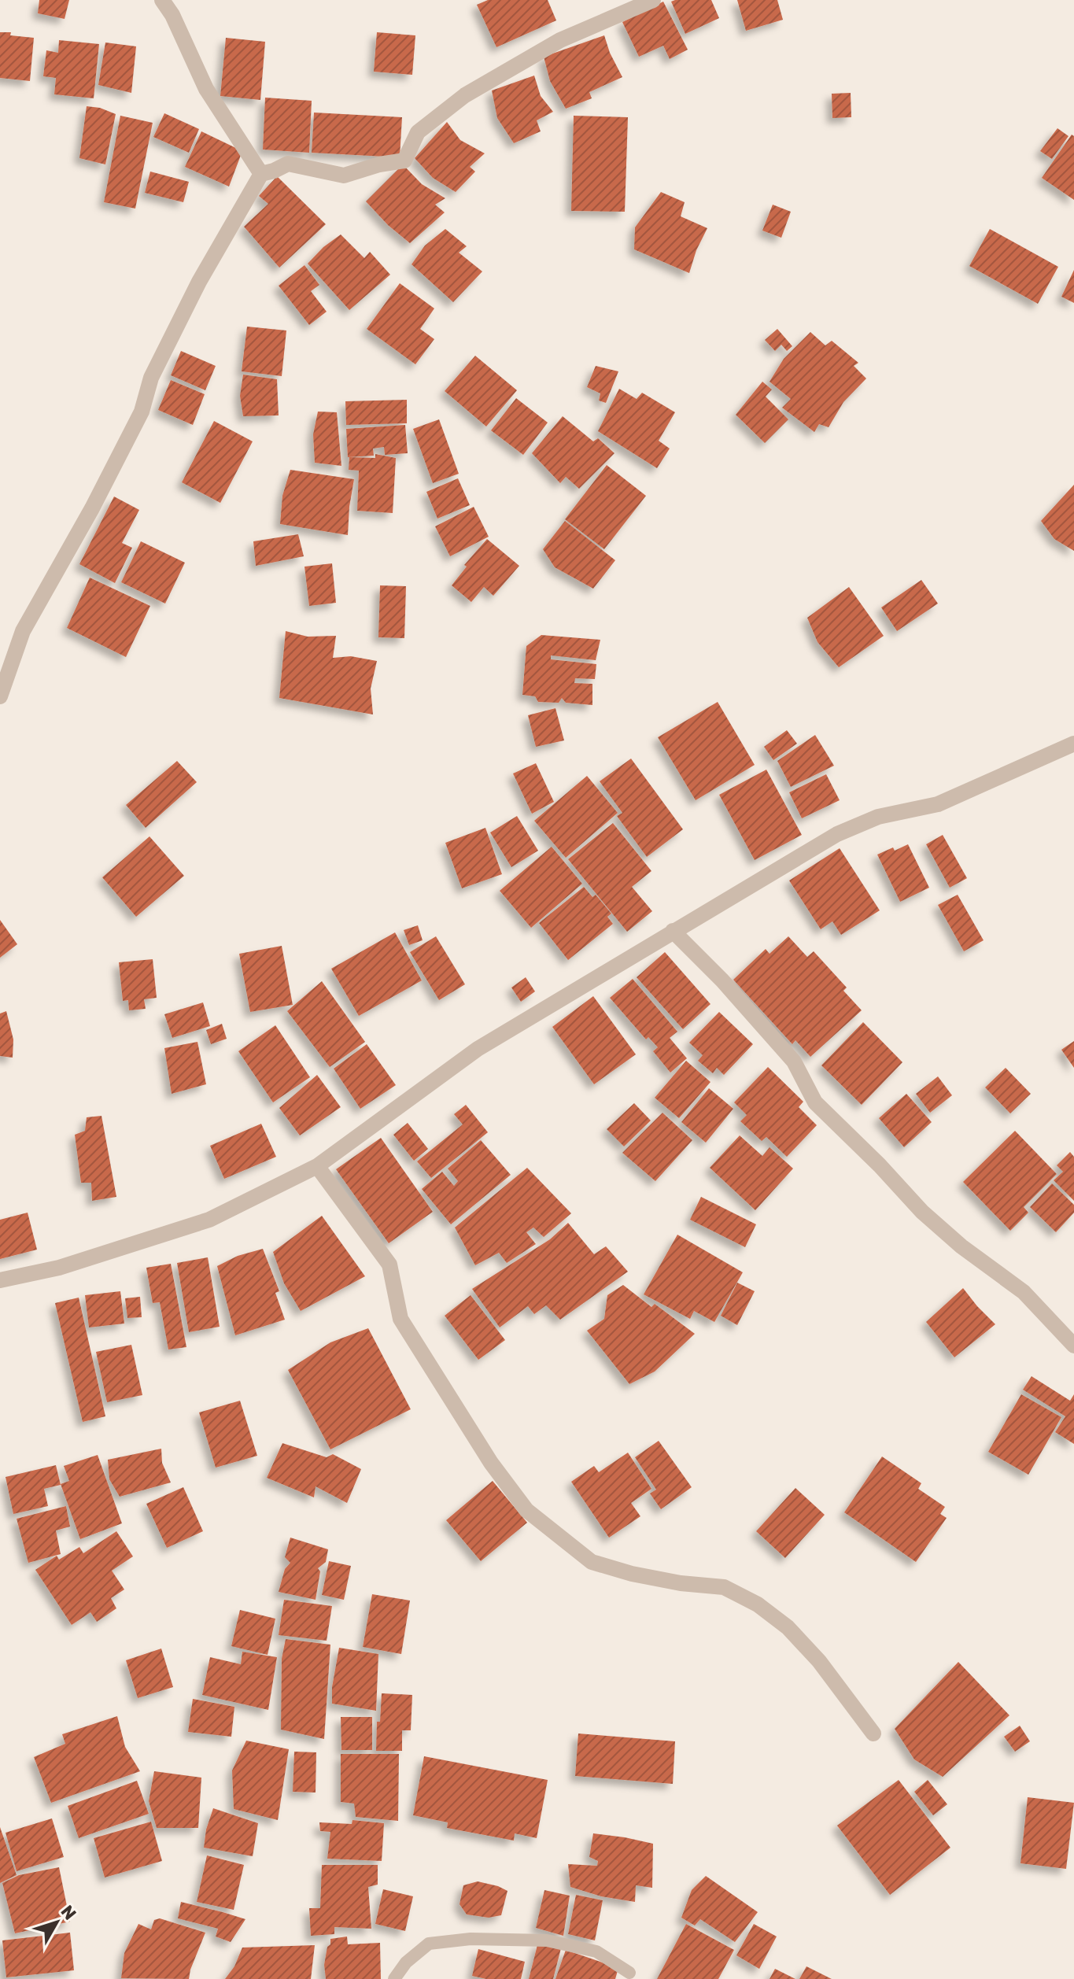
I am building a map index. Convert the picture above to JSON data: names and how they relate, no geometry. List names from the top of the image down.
{
  "north": "top right"
}
